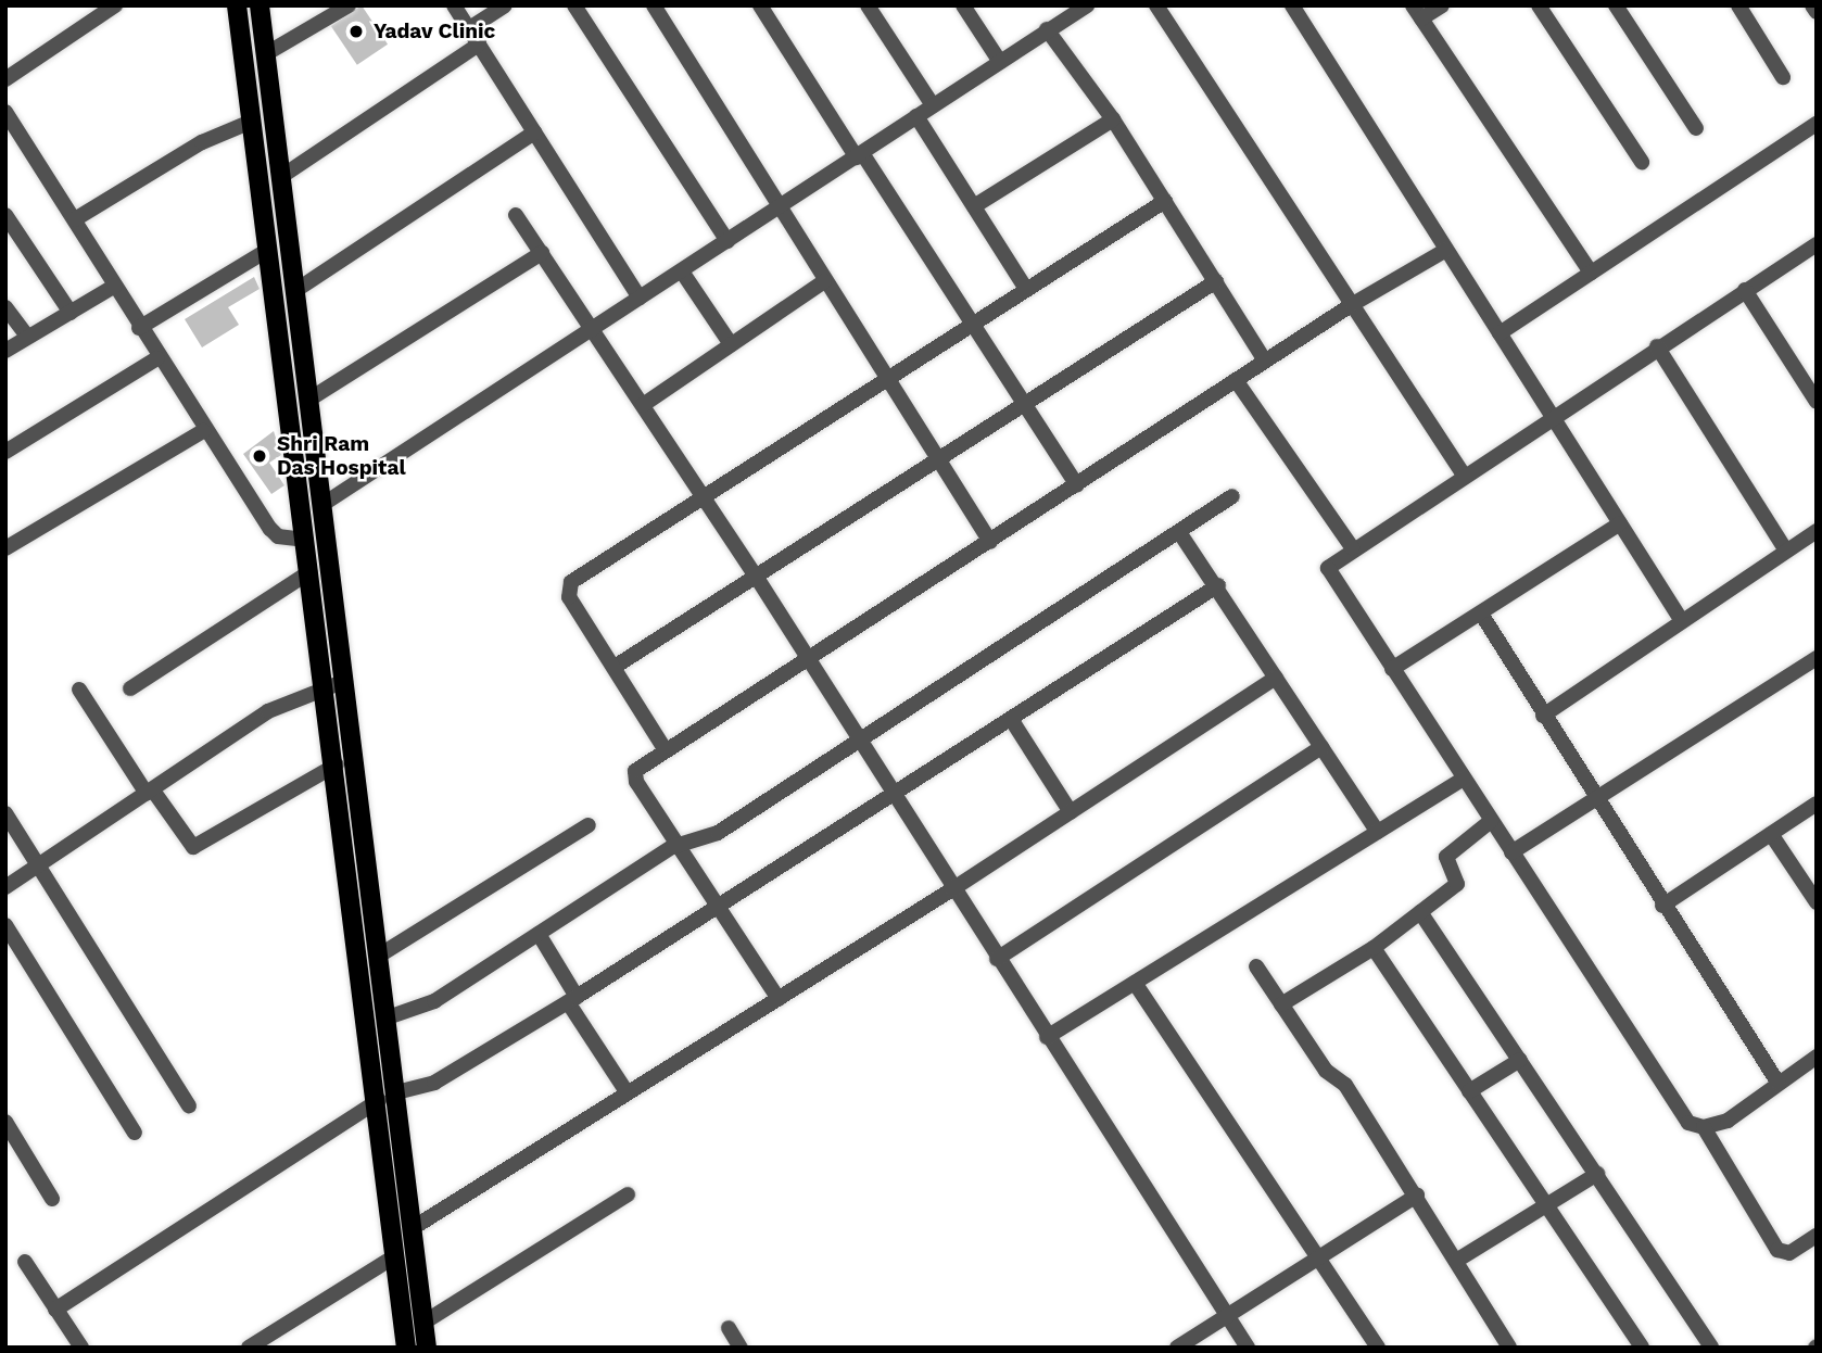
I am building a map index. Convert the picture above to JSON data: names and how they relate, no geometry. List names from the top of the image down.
{
  "places": ["Yadav Clinic", "Shri Ram Das Hospital"]
}
